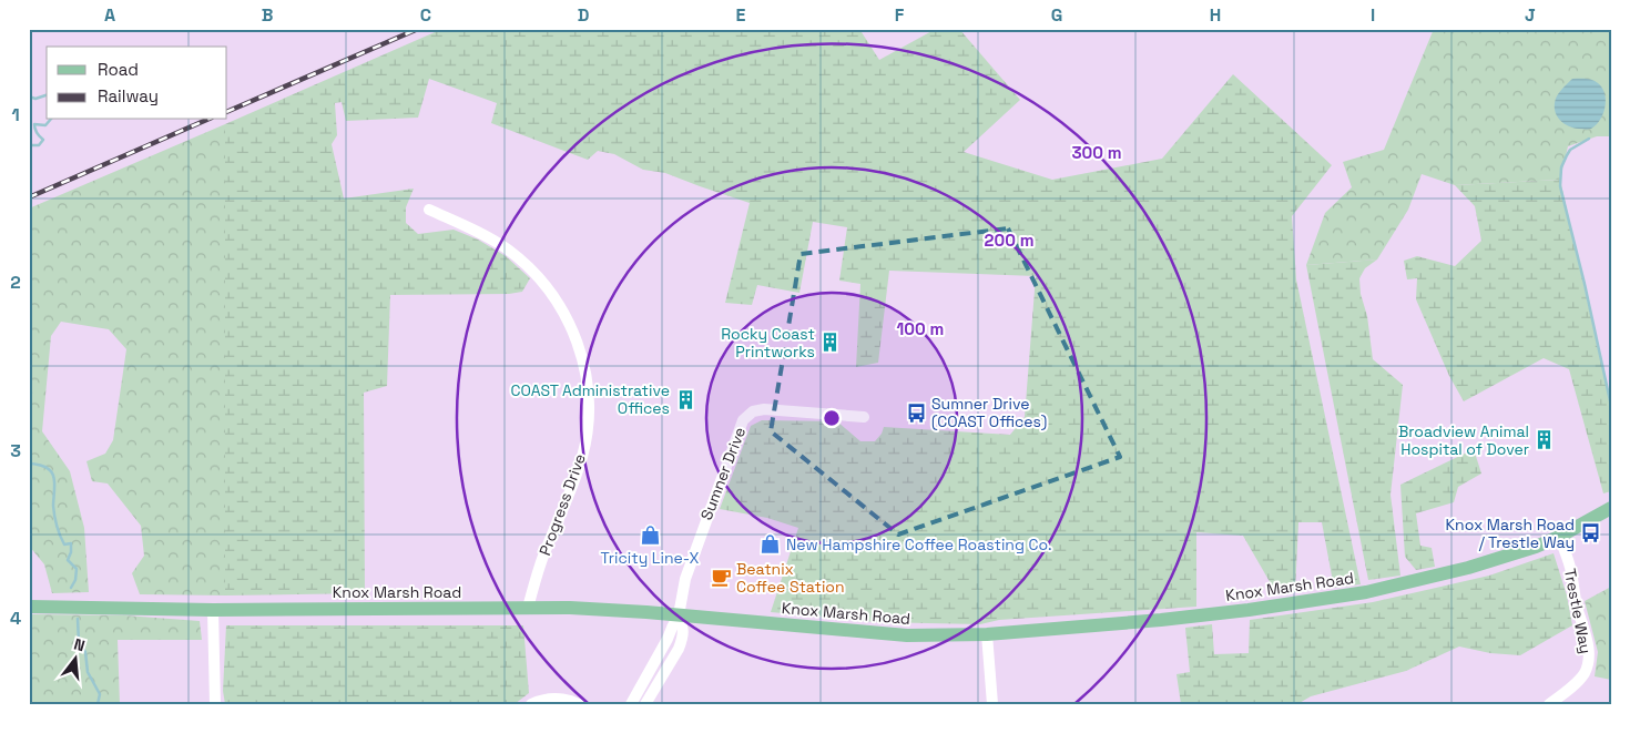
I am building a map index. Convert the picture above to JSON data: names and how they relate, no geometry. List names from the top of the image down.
{
  "streets": {
    "main road": ["Knox Marsh Road"],
    "street": ["Sumner Drive", "Progress Drive", "Trestle Way"]
  },
  "crossings": [
    ["Sumner Drive", "Knox Marsh Road"],
    ["Progress Drive", "Knox Marsh Road"],
    ["Knox Marsh Road", "Trestle Way"]
  ],
  "places": {
    "building": ["Rocky Coast Printworks", "COAST Administrative Offices", "Broadview Animal Hospital of Dover"],
    "bus stop": ["Sumner Drive (COAST Offices)", "Knox Marsh Road / Trestle Way"],
    "shop": ["Tricity Line-X", "New Hampshire Coffee Roasting Co."],
    "cafe": ["Beatnix Coffee Station"]
  },
  "legend": ["Road", "Railway"],
  "north": "top",
  "grid": {
    "columns": [
      "A",
      "B",
      "C",
      "D",
      "E",
      "F",
      "G",
      "H",
      "I",
      "J"
    ],
    "rows": [
      "1",
      "2",
      "3",
      "4"
    ]
  },
  "rings": ["300 m", "200 m", "100 m"]
}
